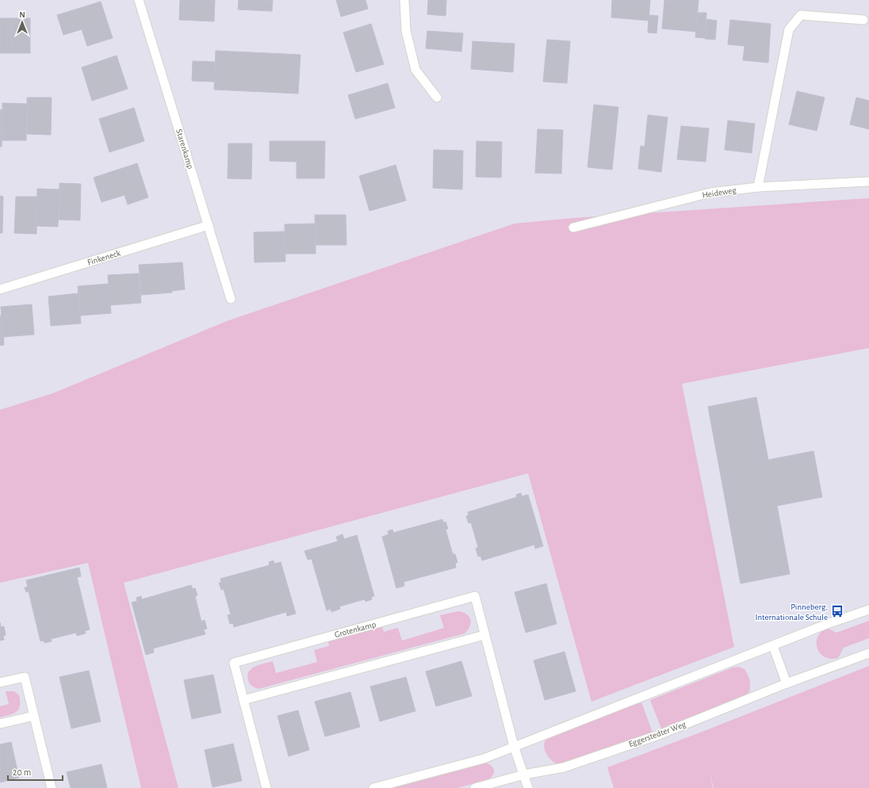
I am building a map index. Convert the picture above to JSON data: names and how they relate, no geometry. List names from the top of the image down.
{
  "streets": {
    "street": [
      "Starenkamp",
      "Heideweg",
      "Finkeneck",
      "Grotenkamp",
      "Eggerstedter Weg"
    ]
  },
  "crossings": [
    ["Starenkamp", "Finkeneck"]
  ],
  "places": {
    "bus stop": ["Pinneberg, Internationale Schule"]
  },
  "scale_bar": "20 m",
  "north": "top"
}
